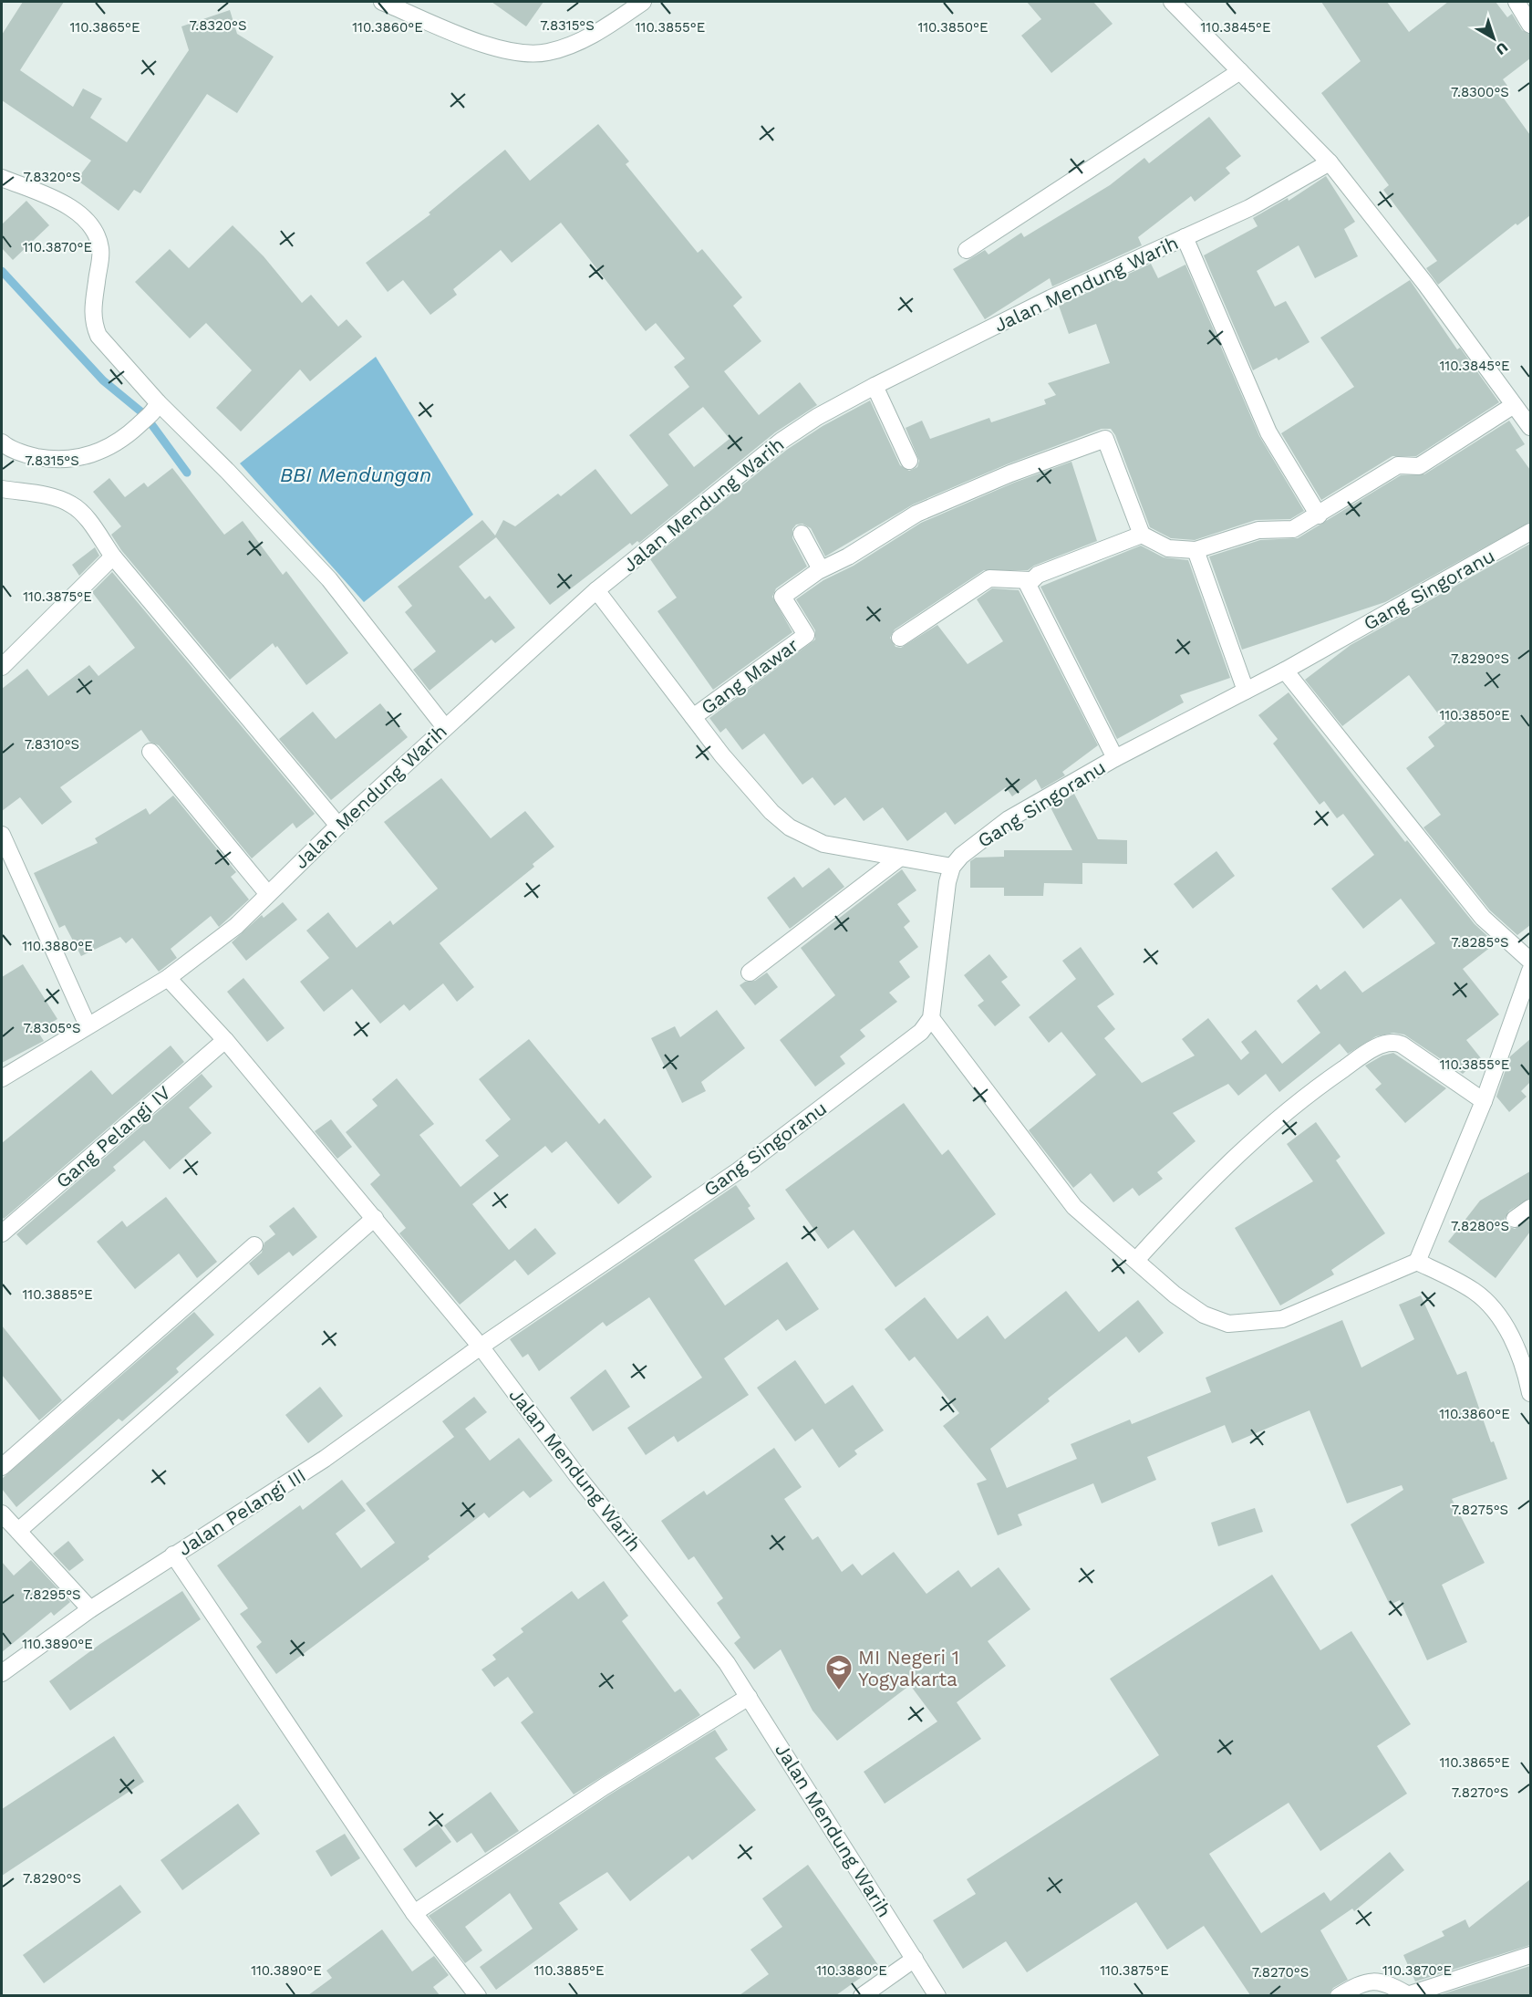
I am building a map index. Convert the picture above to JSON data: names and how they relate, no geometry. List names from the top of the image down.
{
  "streets": {
    "street": [
      "Jalan Mendung Warih",
      "Gang Singoranu",
      "Gang Mawar",
      "Gang Pelangi IV",
      "Jalan Pelangi III"
    ]
  },
  "crossings": [
    ["Jalan Mendung Warih", "Gang Singoranu"],
    ["Jalan Mendung Warih", "Gang Pelangi IV"],
    ["Jalan Mendung Warih", "Jalan Pelangi III"],
    ["Gang Singoranu", "Jalan Pelangi III"]
  ],
  "water": ["BBI Mendungan"],
  "places": {
    "school or university": ["MI Negeri 1 Yogyakarta"]
  },
  "north": "bottom right",
  "coordinates": [
    "7.8315°S",
    "7.8320°S",
    "110.3865°E",
    "110.3860°E",
    "110.3855°E",
    "110.3845°E",
    "110.3850°E",
    "7.8300°S",
    "110.3870°E",
    "110.3875°E",
    "7.8290°S",
    "7.8310°S",
    "7.8285°S",
    "110.3880°E",
    "7.8305°S",
    "7.8280°S",
    "110.3885°E",
    "7.8275°S",
    "7.8295°S",
    "110.3890°E",
    "7.8270°S"
  ]
}
